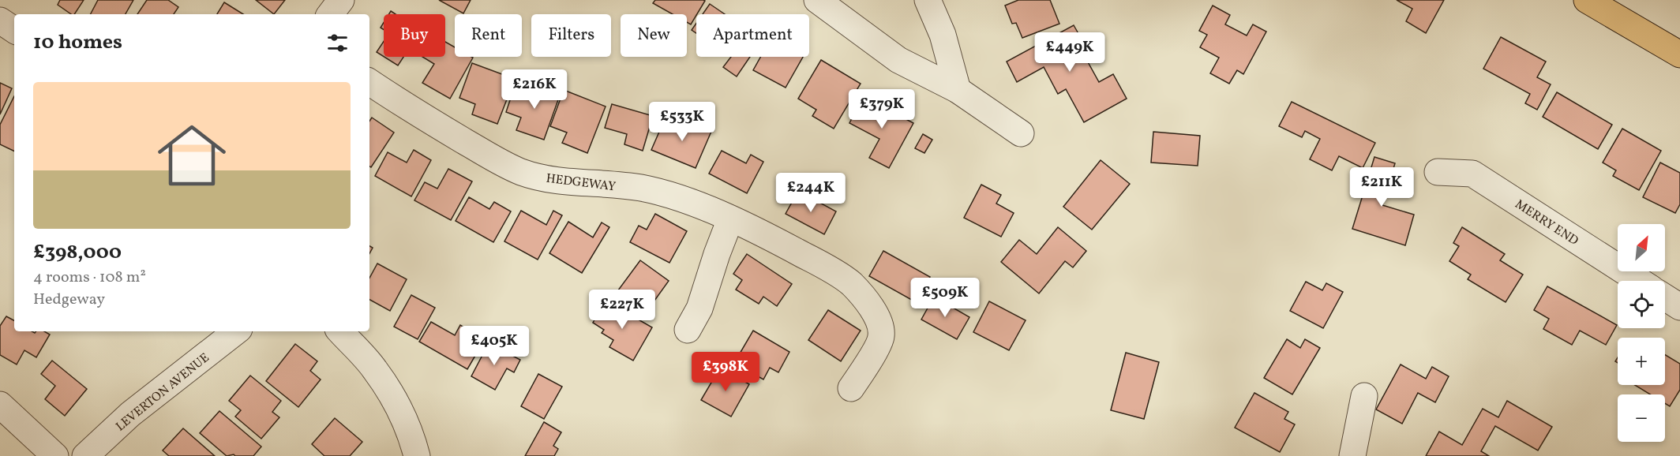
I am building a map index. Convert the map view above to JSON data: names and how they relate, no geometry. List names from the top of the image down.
{
  "streets": {
    "street": ["HEDGEWAY", "MERRY END", "LEVERTON AVENUE"]
  },
  "north": "top right",
  "page": {
    "chip": [
      "Buy",
      "Rent",
      "Filters",
      "New",
      "Apartment"
    ],
    "heading": "10 homes",
    "price": [
      "£449K",
      "£216K",
      "£379K",
      "£533K",
      "£211K",
      "£244K",
      "£509K",
      "£227K",
      "£405K",
      "£398K"
    ],
    "list": [
      {
        "name": "£398,000",
        "note": "4 rooms · 108 m² · Hedgeway"
      }
    ],
    "map_buttons": ["+", "−"]
  }
}
